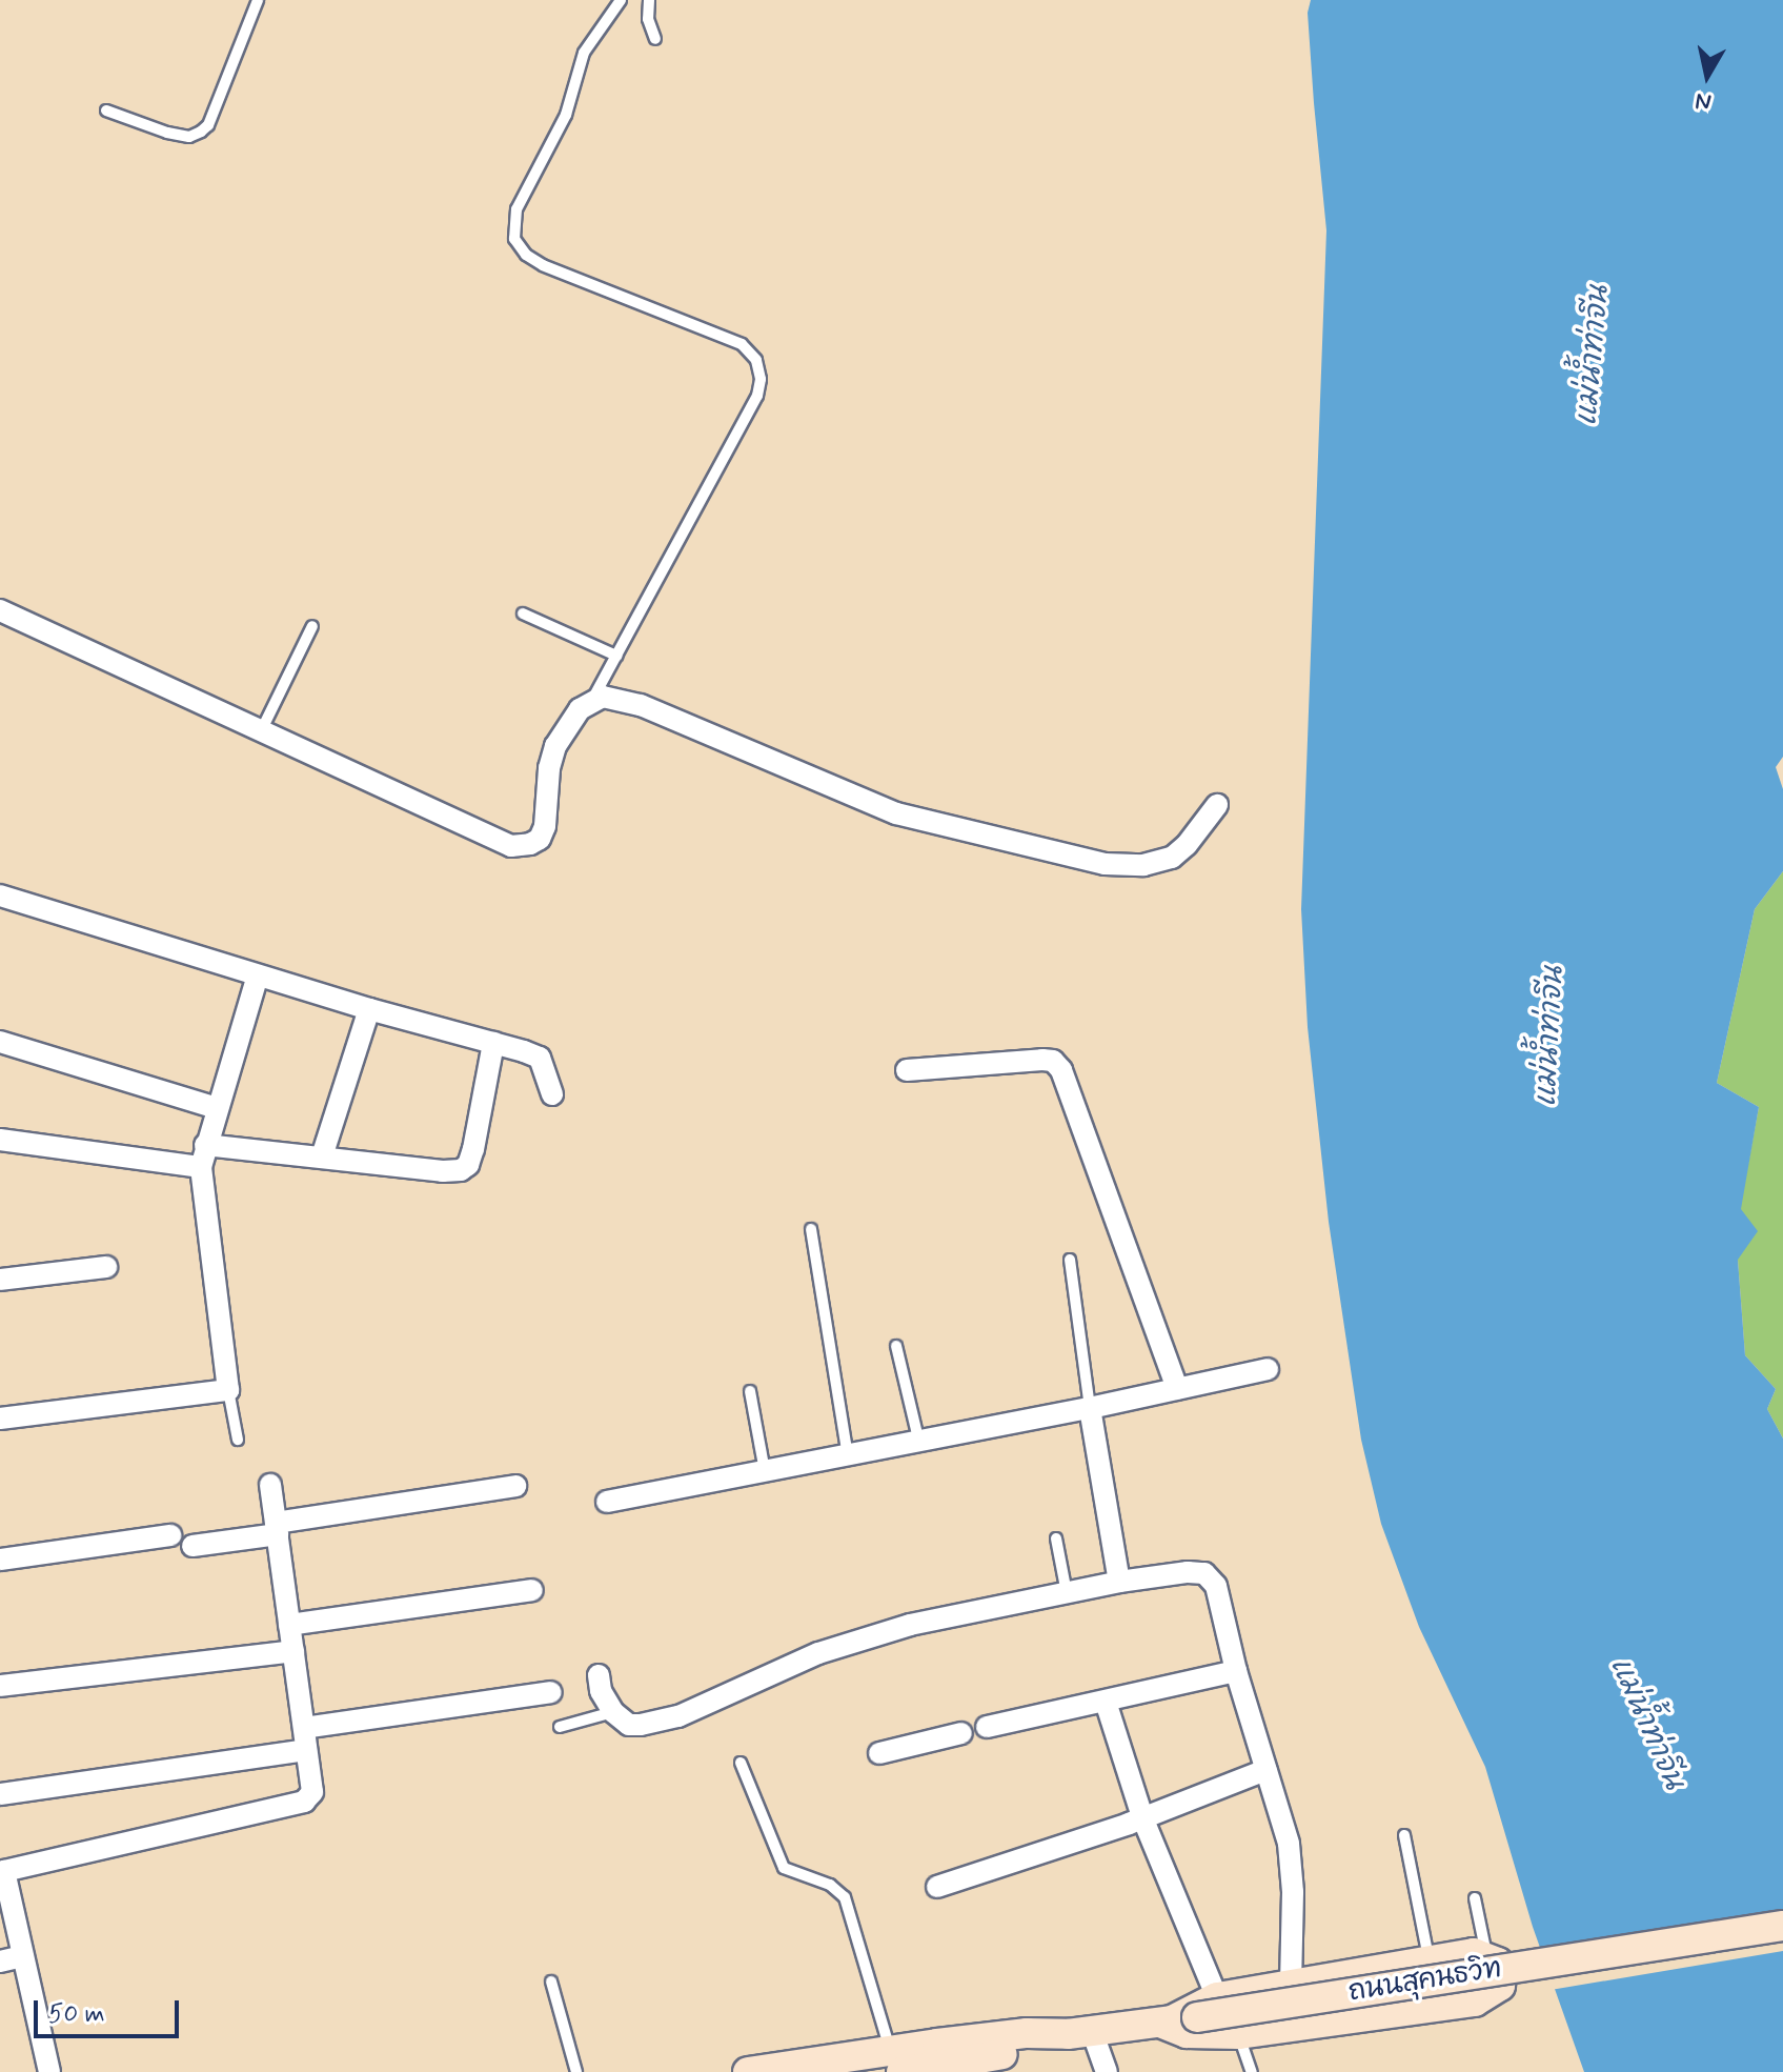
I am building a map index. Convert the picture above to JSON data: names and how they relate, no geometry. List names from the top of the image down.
{
  "streets": {
    "main road": ["ถนนสุคนธวิท"]
  },
  "water": ["แม่น้ำท่าจีน"],
  "scale_bar": "50 m",
  "north": "bottom"
}
